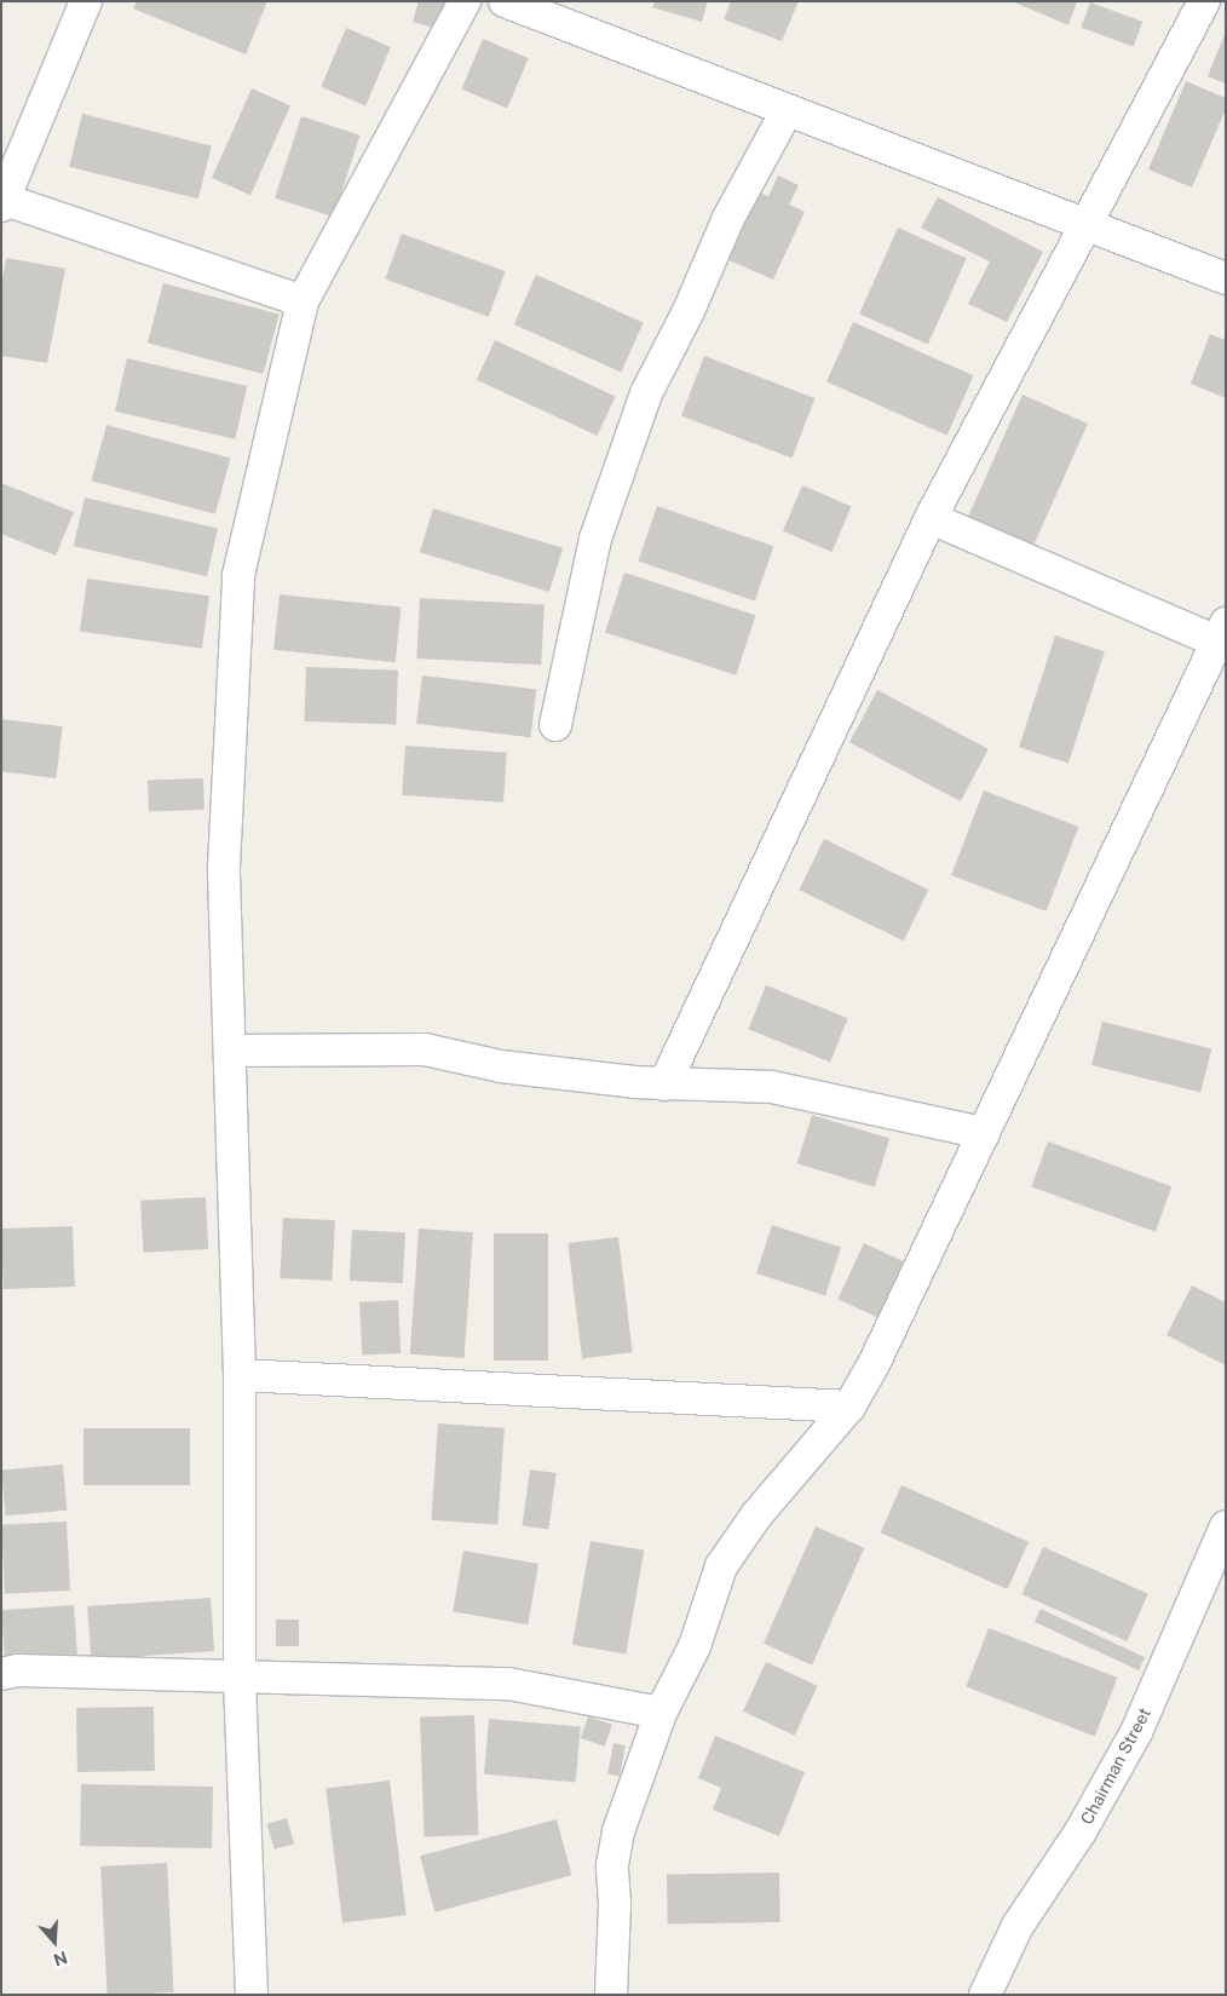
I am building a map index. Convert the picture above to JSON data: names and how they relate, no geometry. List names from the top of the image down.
{
  "streets": {
    "street": ["Chairman Street"]
  },
  "north": "bottom"
}
